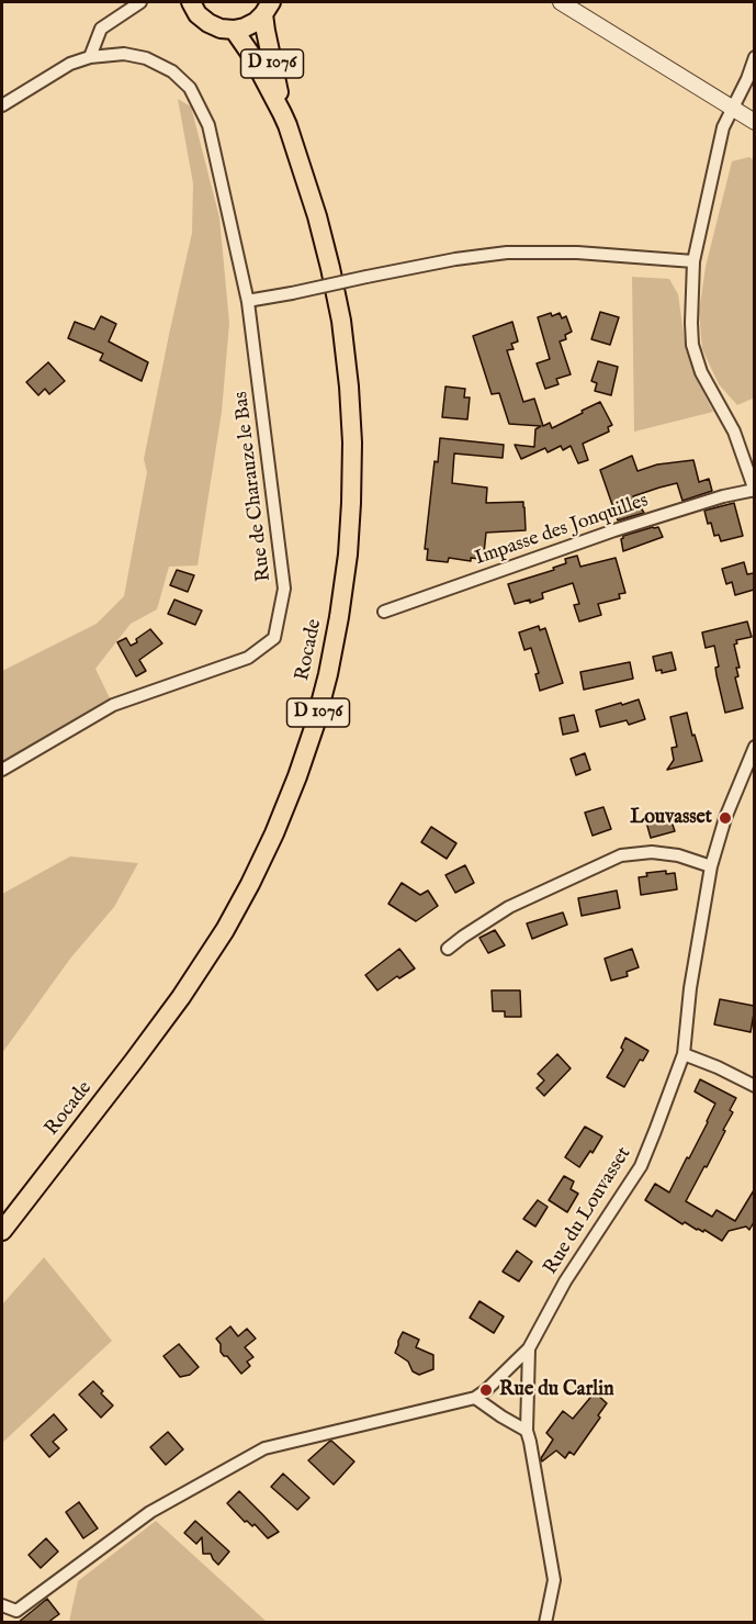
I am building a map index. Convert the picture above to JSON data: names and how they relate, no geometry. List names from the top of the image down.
{
  "streets": {
    "main road": ["D 1076", "Rocade"],
    "street": ["Rue de Charauze le Bas", "Impasse des Jonquilles", "Rue du Louvasset"]
  },
  "places": ["Louvasset", "Rue du Carlin"]
}
